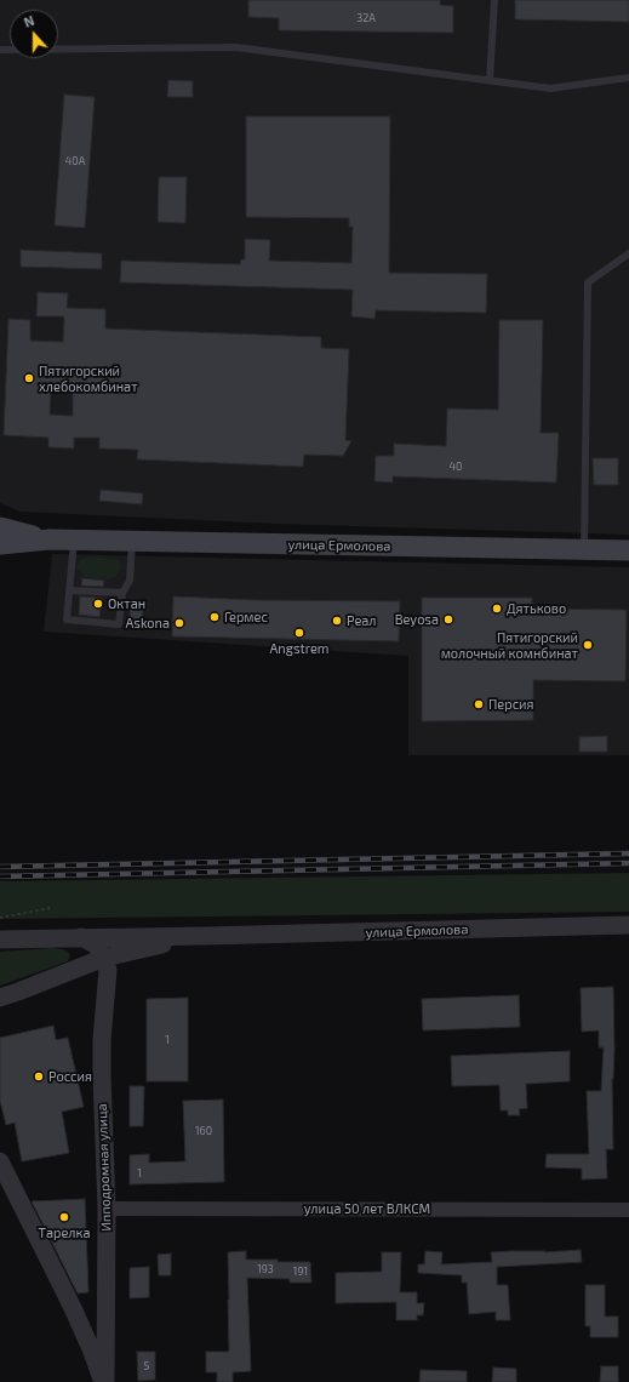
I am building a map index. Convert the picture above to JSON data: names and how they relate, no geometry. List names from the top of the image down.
{
  "streets": {
    "main road": ["улица Ермолова"],
    "street": ["Ипподромная улица", "улица 50 лет ВЛКСМ"]
  },
  "crossings": [
    ["улица Ермолова", "Ипподромная улица"],
    ["Ипподромная улица", "улица 50 лет ВЛКСМ"]
  ],
  "places": [
    "Пятигорский хлебокомбинат",
    "Октан",
    "Дятьково",
    "Гермес",
    "Beyosa",
    "Реал",
    "Askona",
    "Angstrem",
    "Пятигорский молочный комнбинат",
    "Персия",
    "Россия",
    "Тарелка"
  ],
  "house_numbers": [
    "32А",
    "40А",
    "40",
    "1",
    "160",
    "1",
    "193",
    "191",
    "5"
  ],
  "north": "top"
}
